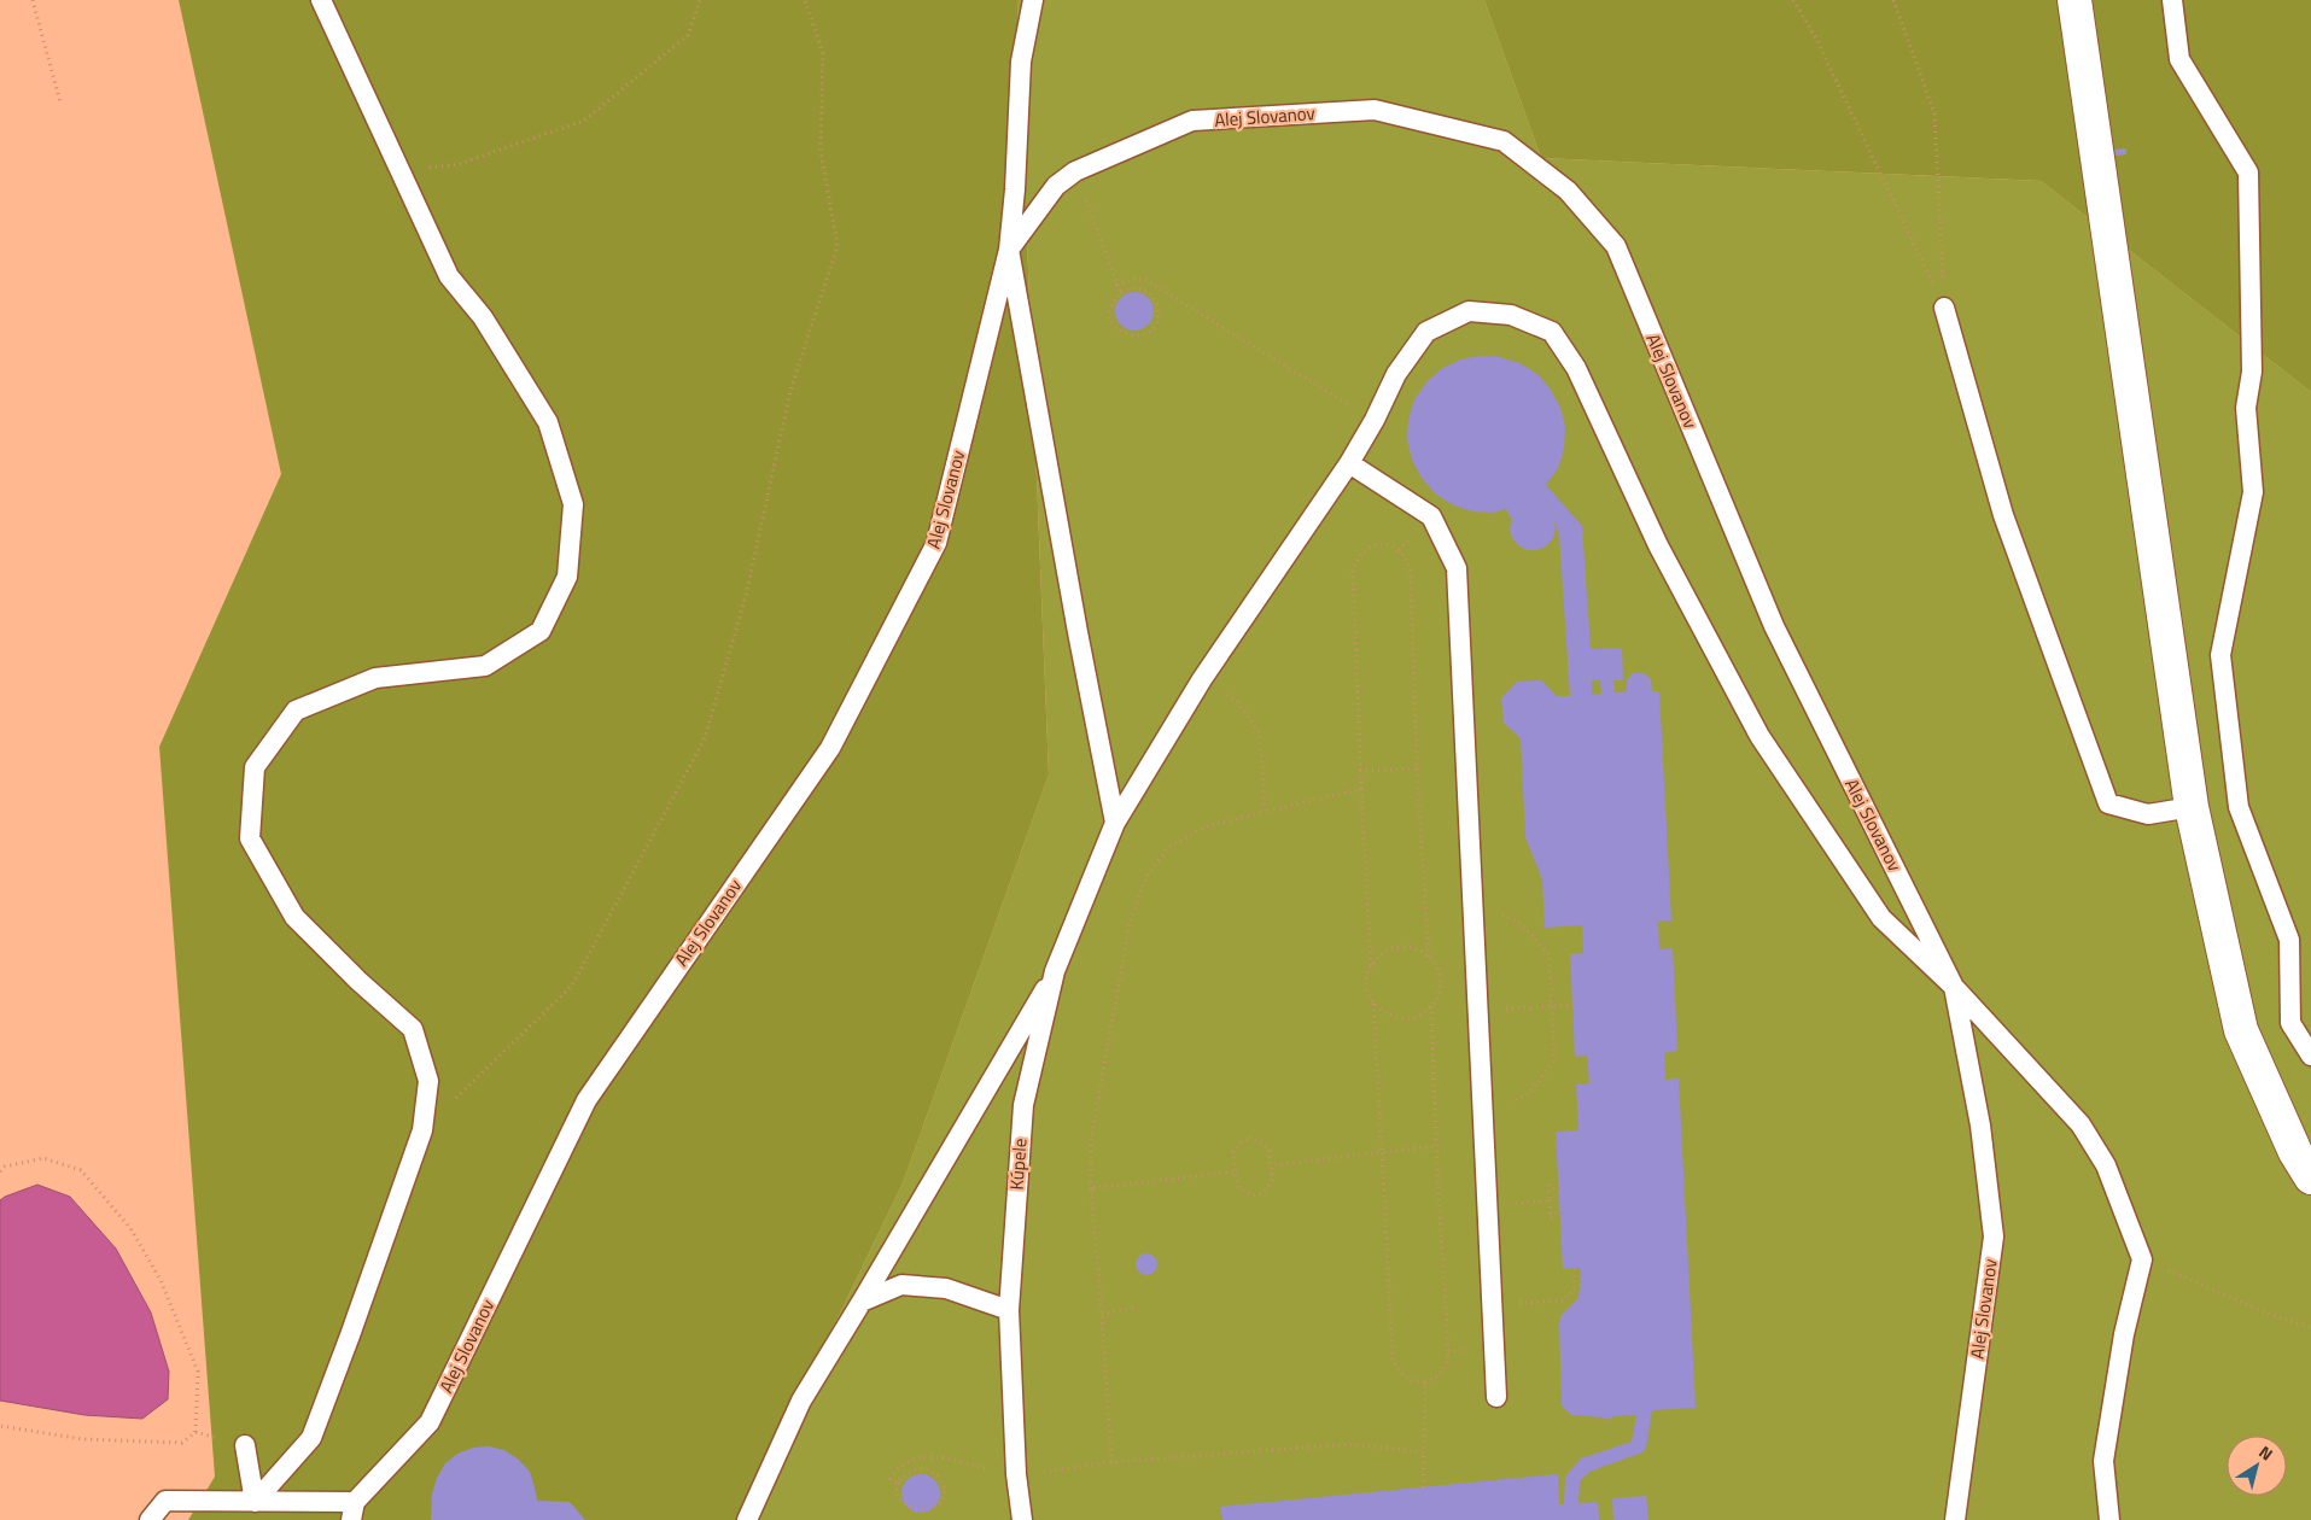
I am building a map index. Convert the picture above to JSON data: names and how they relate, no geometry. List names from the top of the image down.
{
  "streets": {
    "lane": ["Alej Slovanov", "Kúpele"]
  },
  "crossings": [
    ["Alej Slovanov", "Kúpele"]
  ],
  "north": "top right"
}
